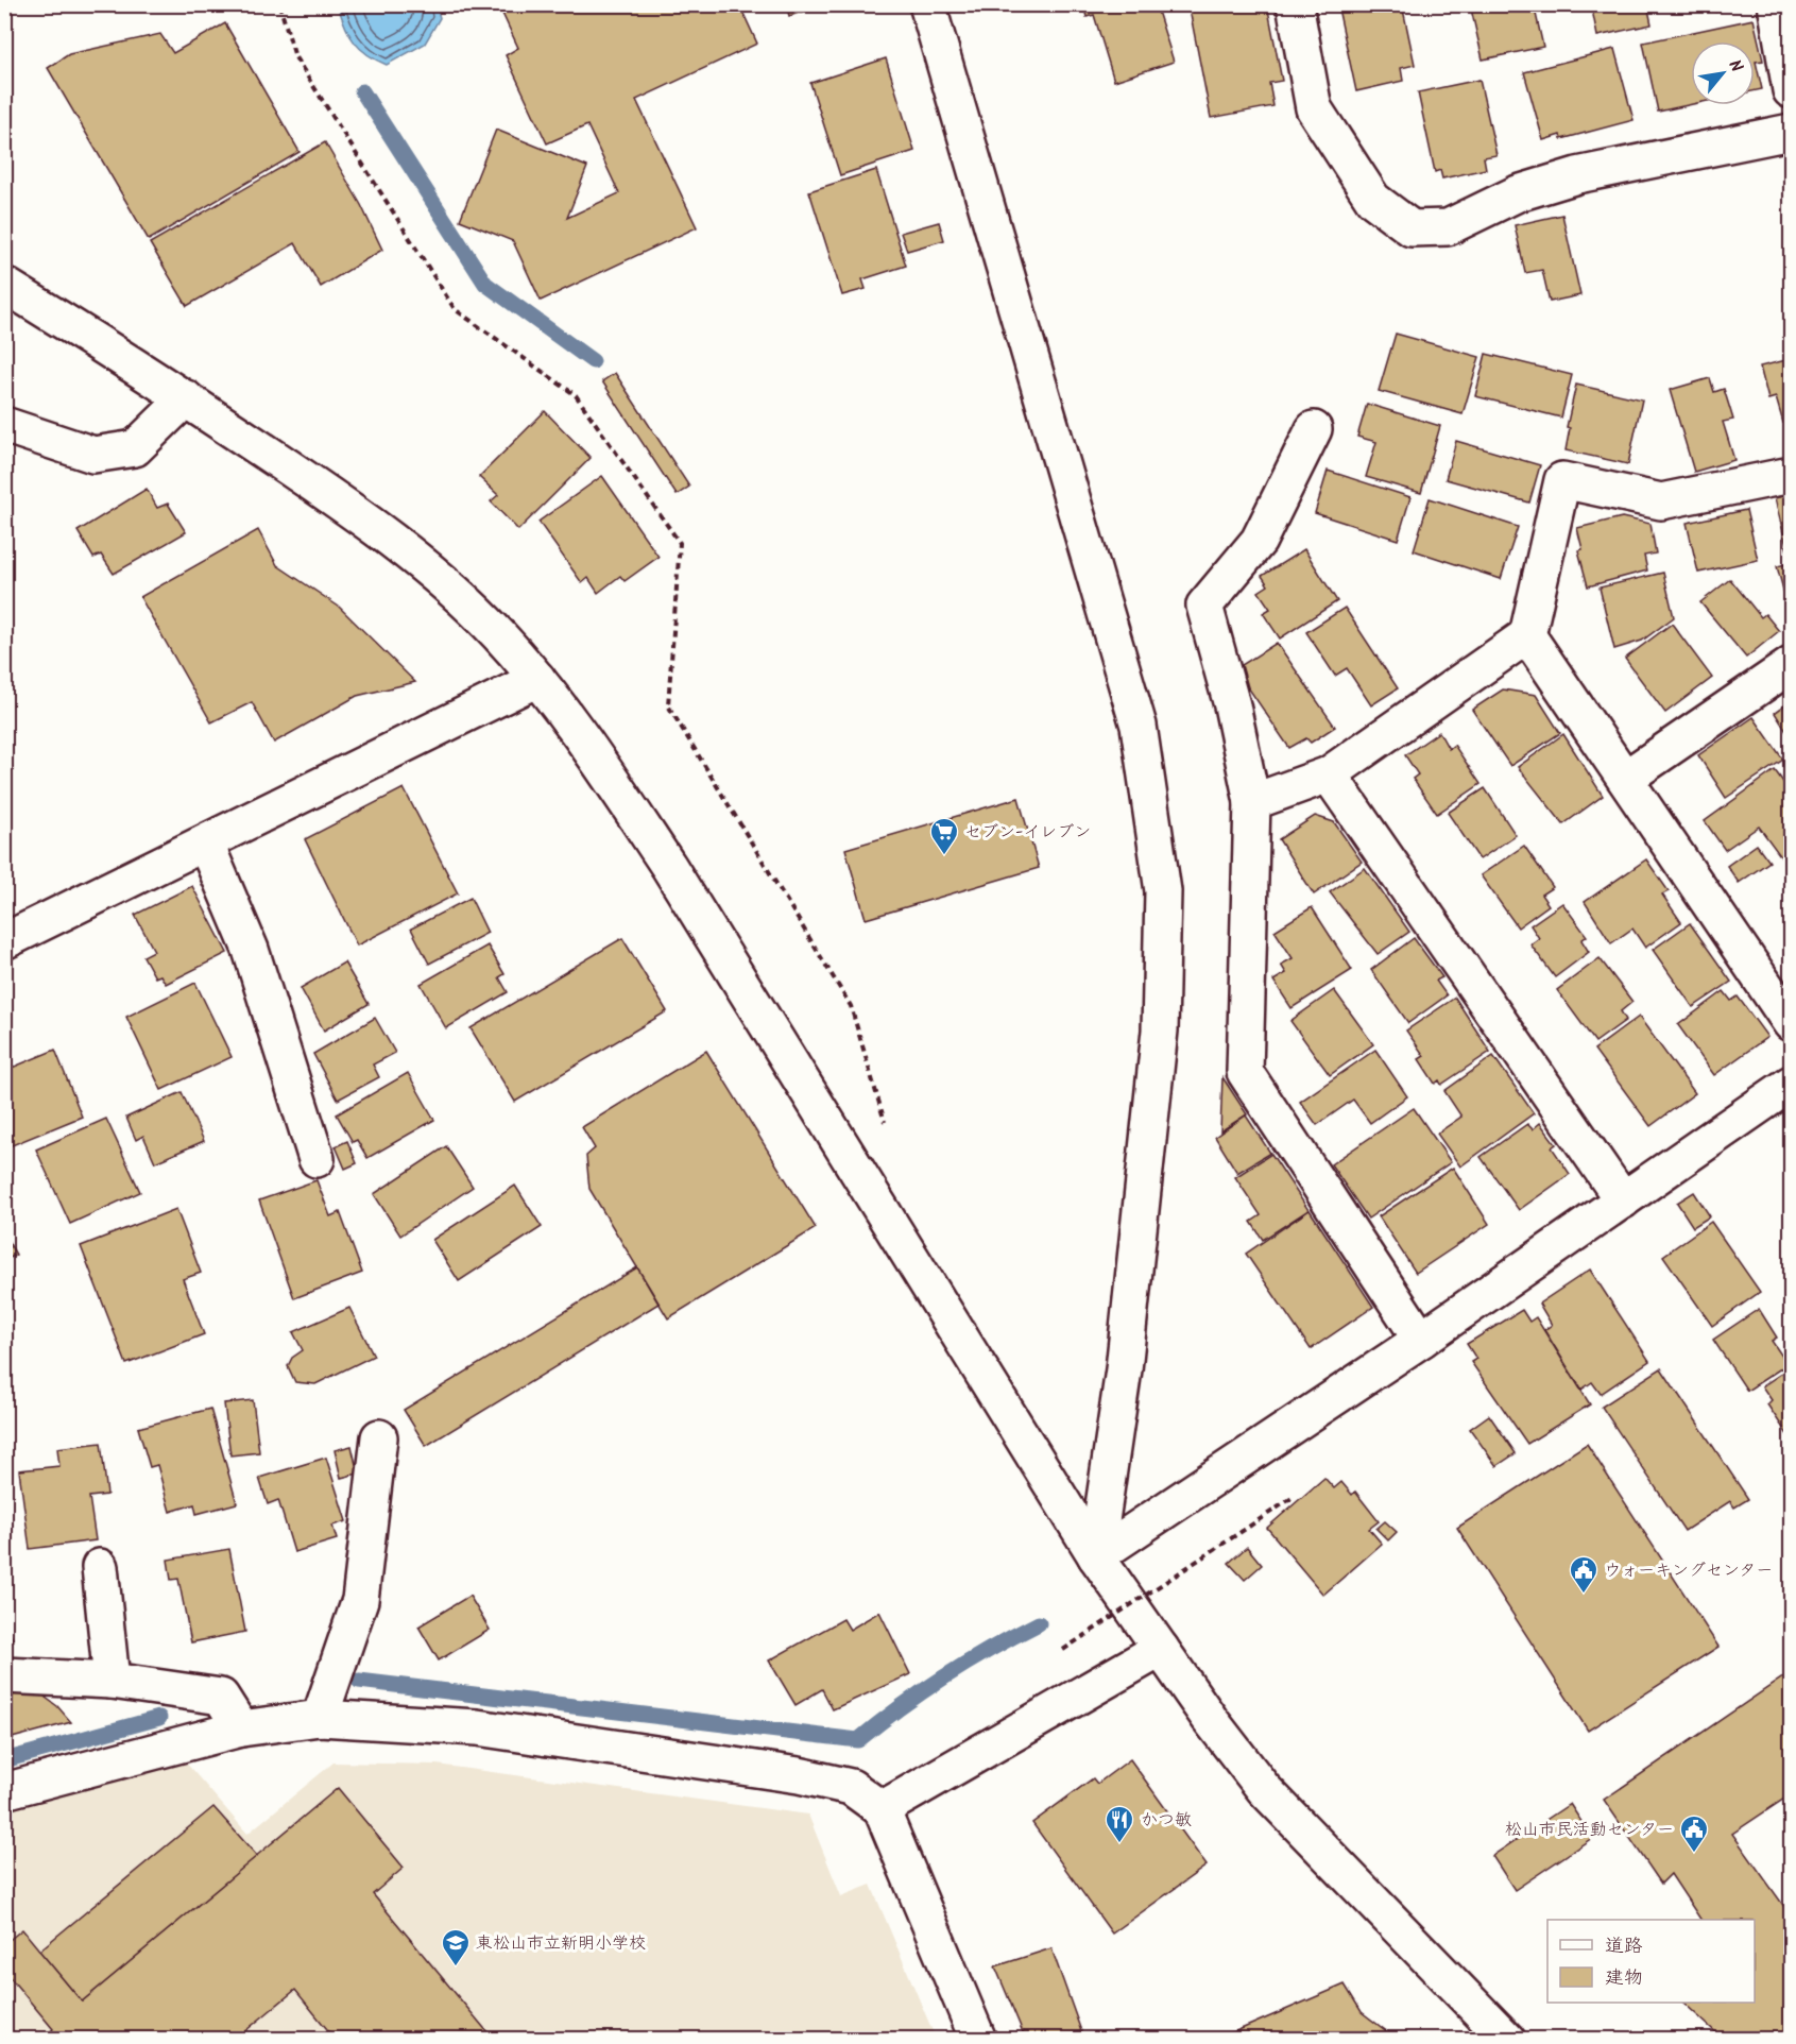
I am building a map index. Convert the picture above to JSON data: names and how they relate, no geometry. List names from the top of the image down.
{
  "places": {
    "supermarket": ["セブン-イレブン"],
    "public building": ["ウォーキングセンター", "松山市民活動センター"],
    "restaurant": ["かつ敏"],
    "school or university": ["東松山市立新明小学校"]
  },
  "legend": ["道路", "建物"],
  "north": "top right"
}
